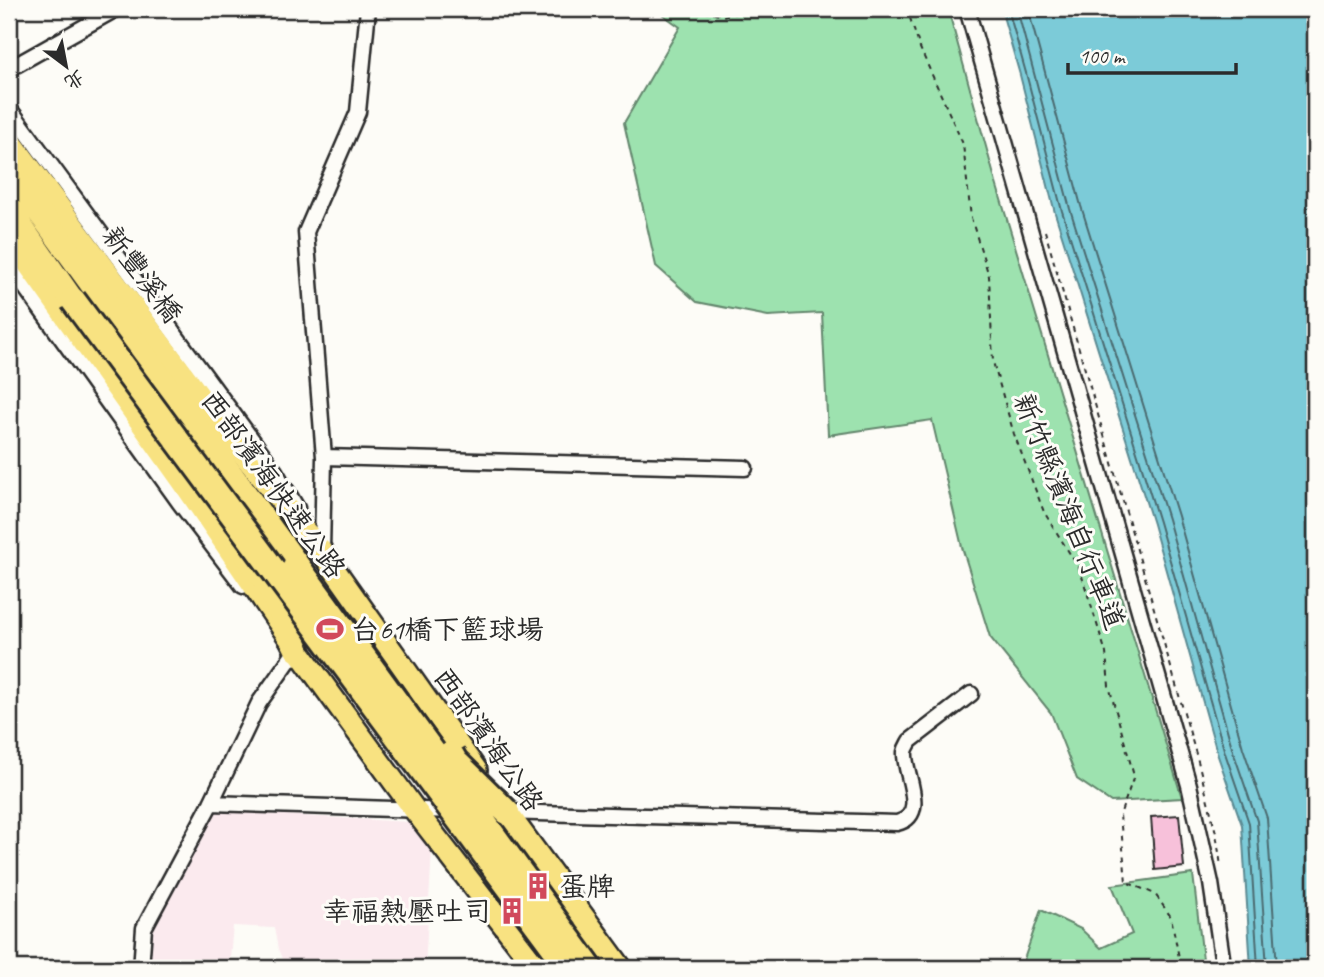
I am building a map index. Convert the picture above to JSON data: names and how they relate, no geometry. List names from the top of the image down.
{
  "streets": {
    "highway": ["西部濱海快速公路"],
    "main road": ["新豐溪橋", "西部濱海公路"],
    "path": ["新竹縣濱海自行車道"]
  },
  "crossings": [
    ["新豐溪橋", "西部濱海公路"]
  ],
  "places": {
    "sports": ["台61橋下籃球場"],
    "building": ["蛋牌", "幸福熱壓吐司"]
  },
  "scale_bar": "100 m",
  "north": "bottom right"
}
